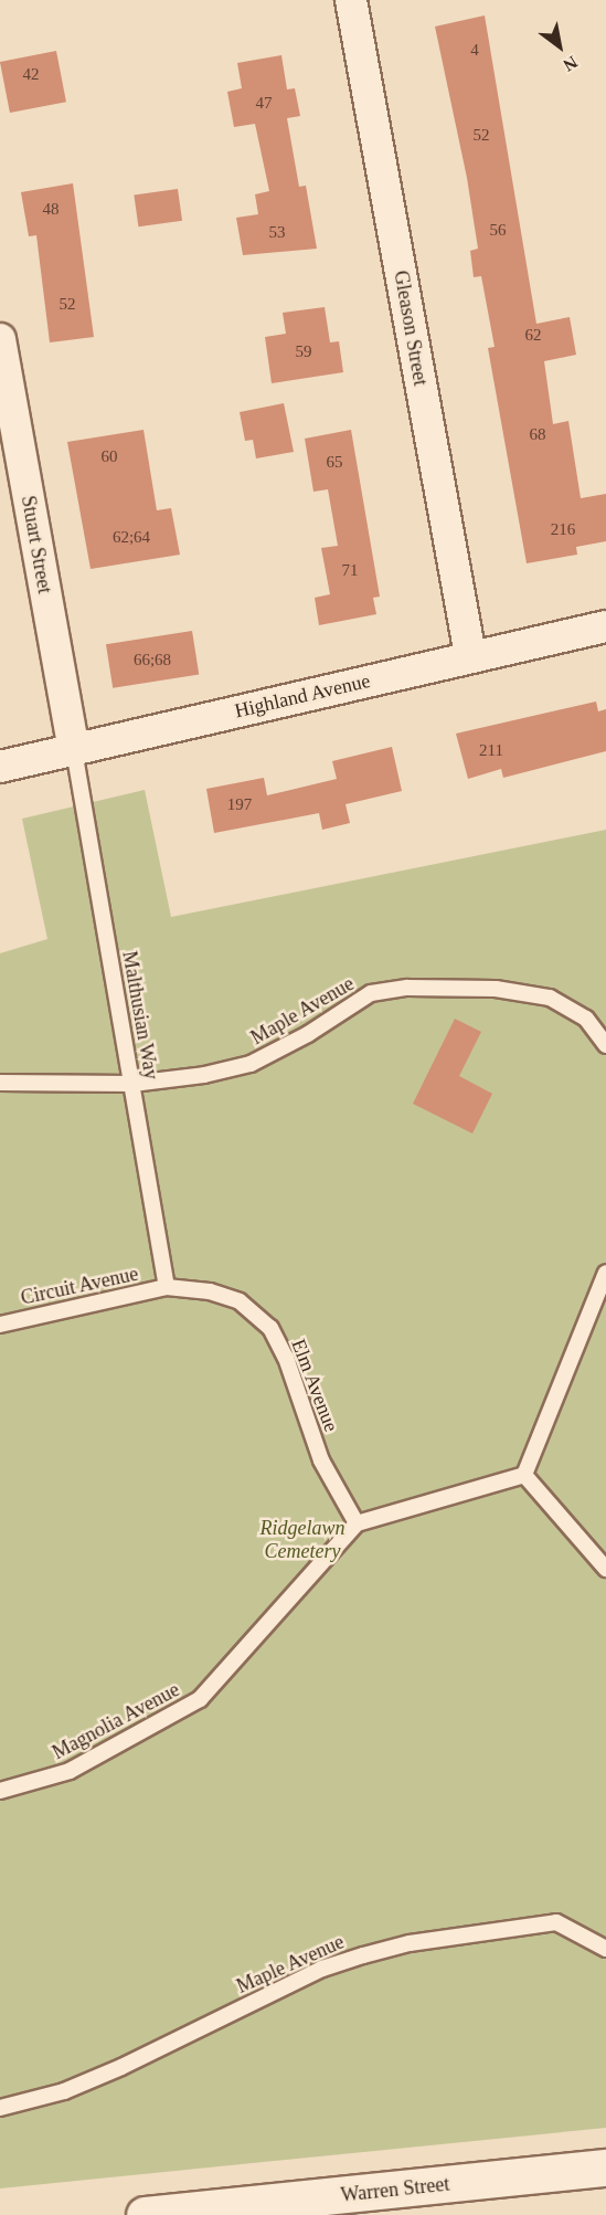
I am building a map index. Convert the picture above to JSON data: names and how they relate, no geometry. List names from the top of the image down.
{
  "streets": {
    "street": [
      "Gleason Street",
      "Stuart Street",
      "Highland Avenue",
      "Warren Street"
    ],
    "lane": [
      "Maple Avenue",
      "Malthusian Way",
      "Circuit Avenue",
      "Elm Avenue",
      "Magnolia Avenue"
    ]
  },
  "crossings": [
    ["Gleason Street", "Highland Avenue"],
    ["Stuart Street", "Highland Avenue"],
    ["Stuart Street", "Malthusian Way"],
    ["Highland Avenue", "Malthusian Way"],
    ["Maple Avenue", "Malthusian Way"],
    ["Malthusian Way", "Circuit Avenue"],
    ["Malthusian Way", "Elm Avenue"],
    ["Circuit Avenue", "Elm Avenue"],
    ["Elm Avenue", "Magnolia Avenue"]
  ],
  "parks": ["Ridgelawn Cemetery"],
  "house_numbers": [
    "4",
    "42",
    "47",
    "52",
    "48",
    "56",
    "53",
    "52",
    "62",
    "59",
    "68",
    "60",
    "65",
    "216",
    "62;64",
    "71",
    "66;68",
    "211",
    "197"
  ],
  "north": "bottom right"
}
